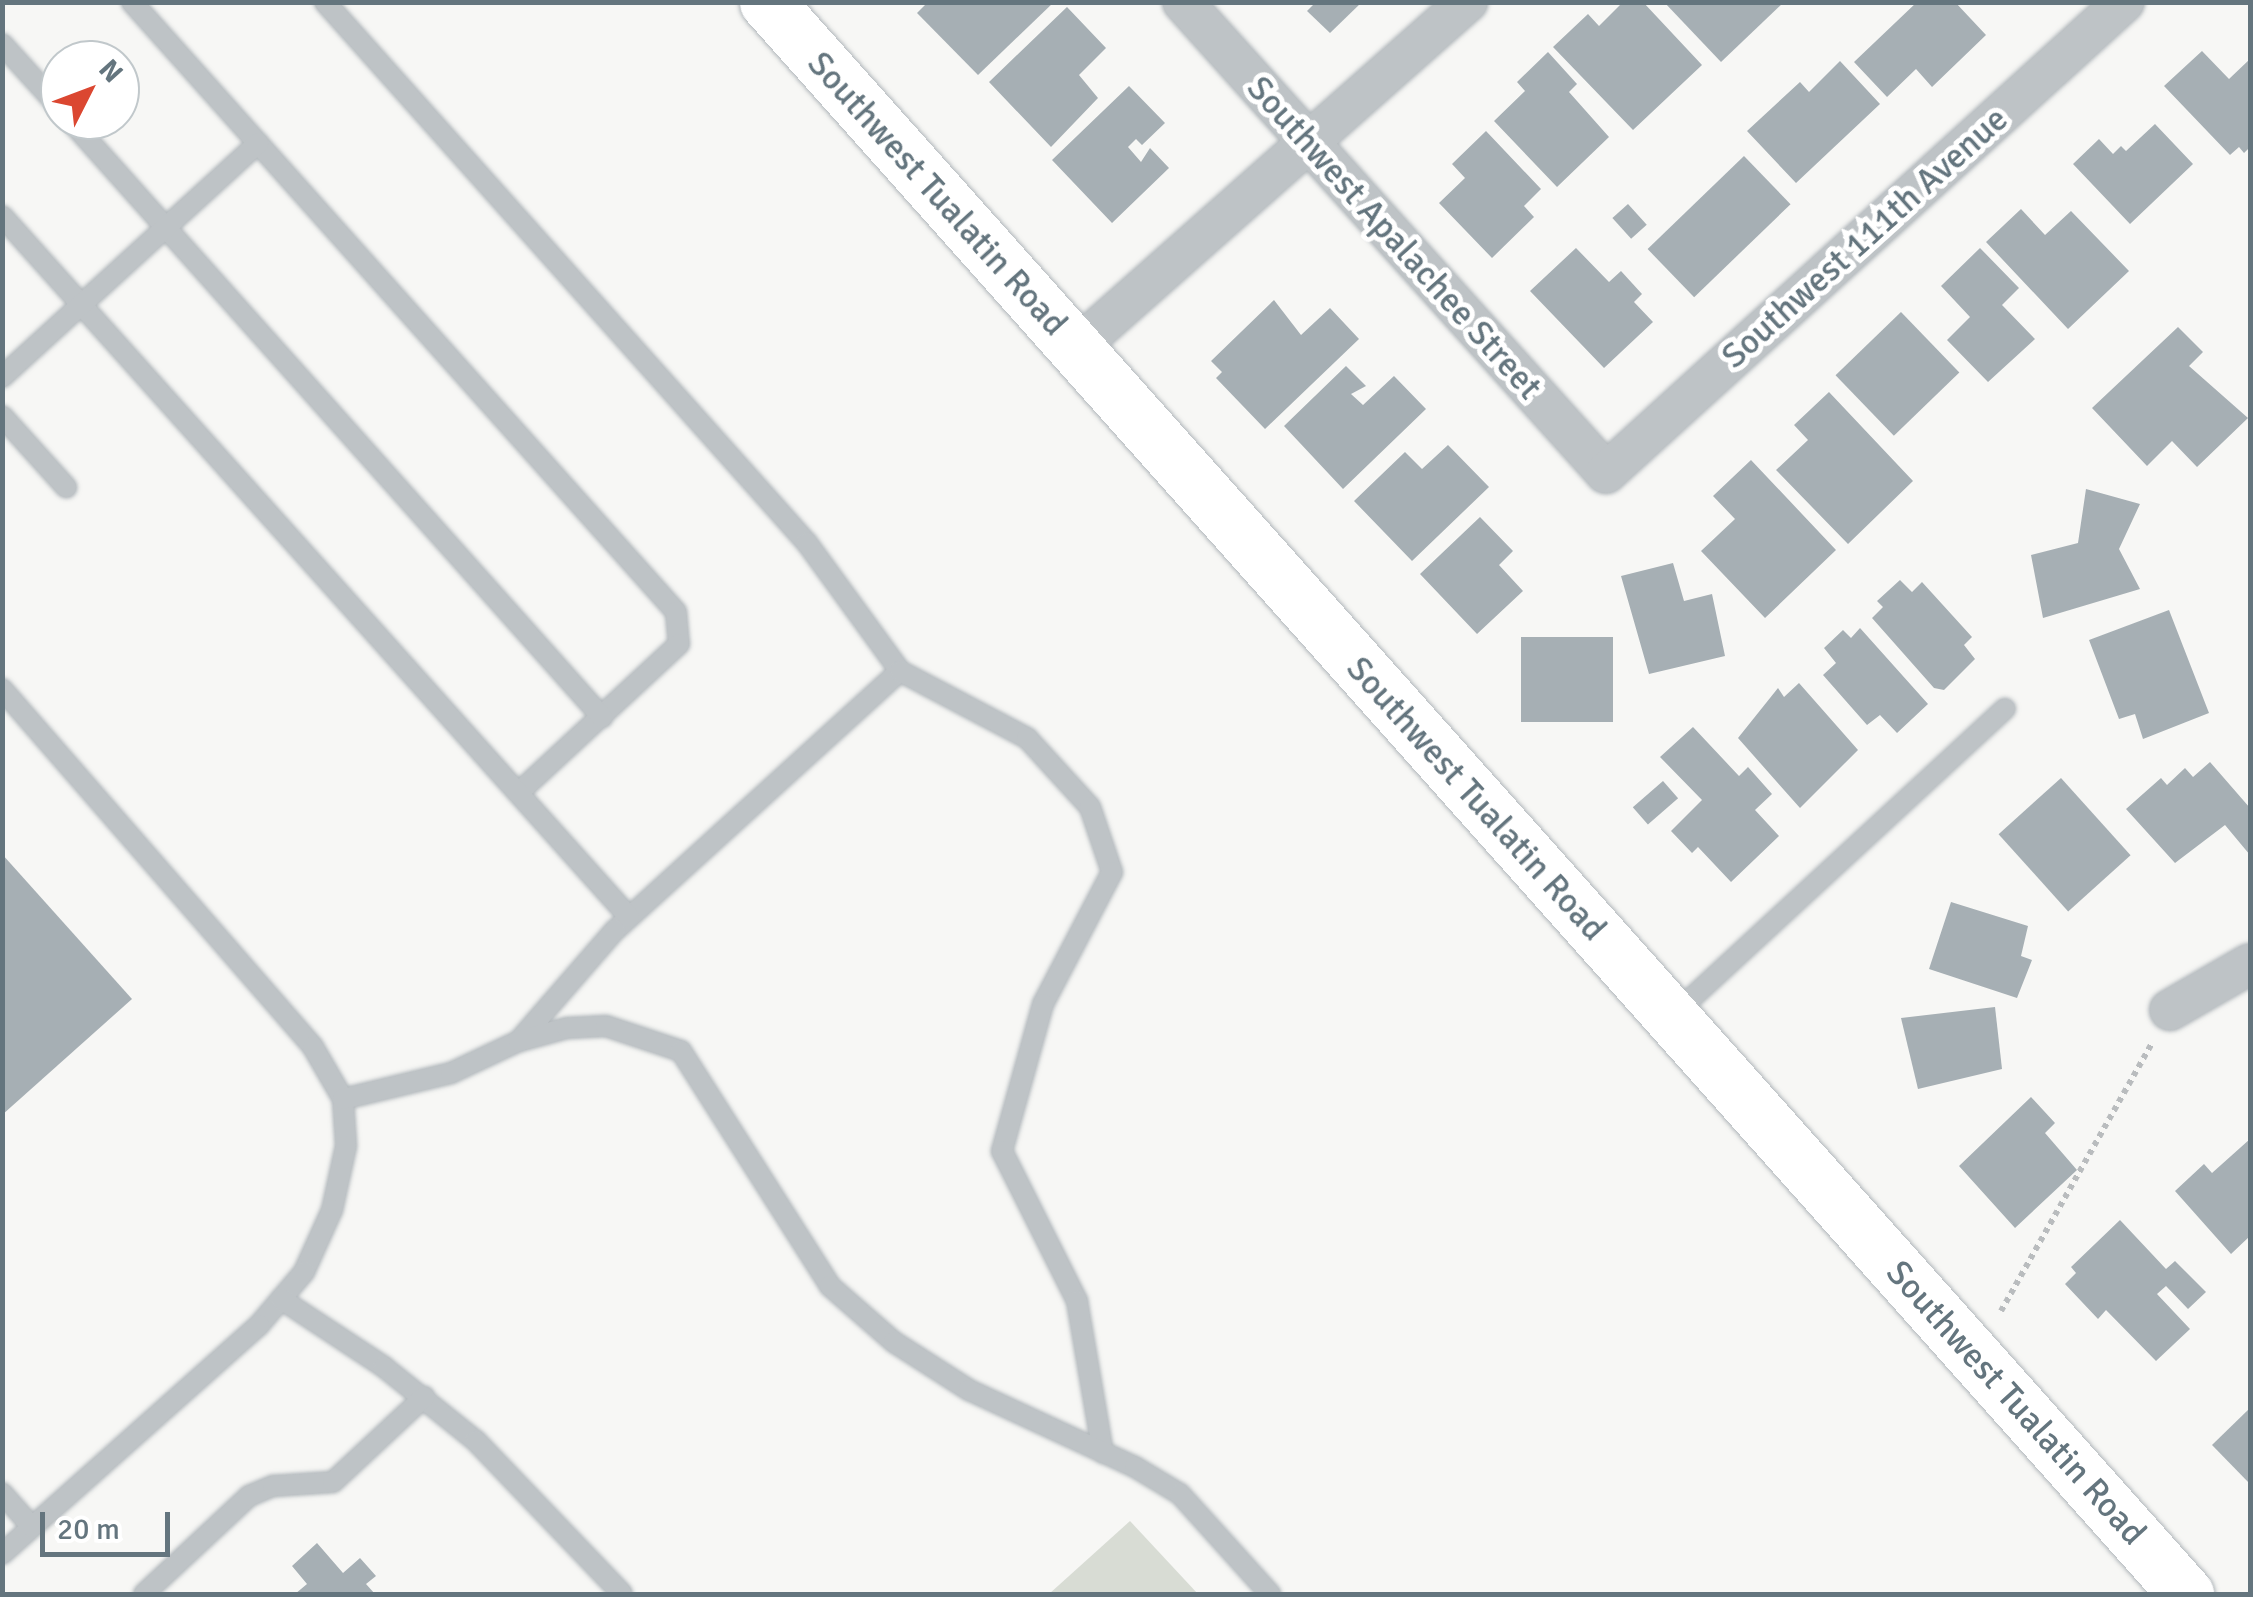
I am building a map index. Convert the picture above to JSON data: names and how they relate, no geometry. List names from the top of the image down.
{
  "streets": {
    "main road": ["Southwest Tualatin Road"],
    "street": ["Southwest Apalachee Street", "Southwest 111th Avenue"]
  },
  "crossings": [
    ["Southwest Apalachee Street", "Southwest 111th Avenue"]
  ],
  "scale_bar": "20 m",
  "north": "top right"
}
